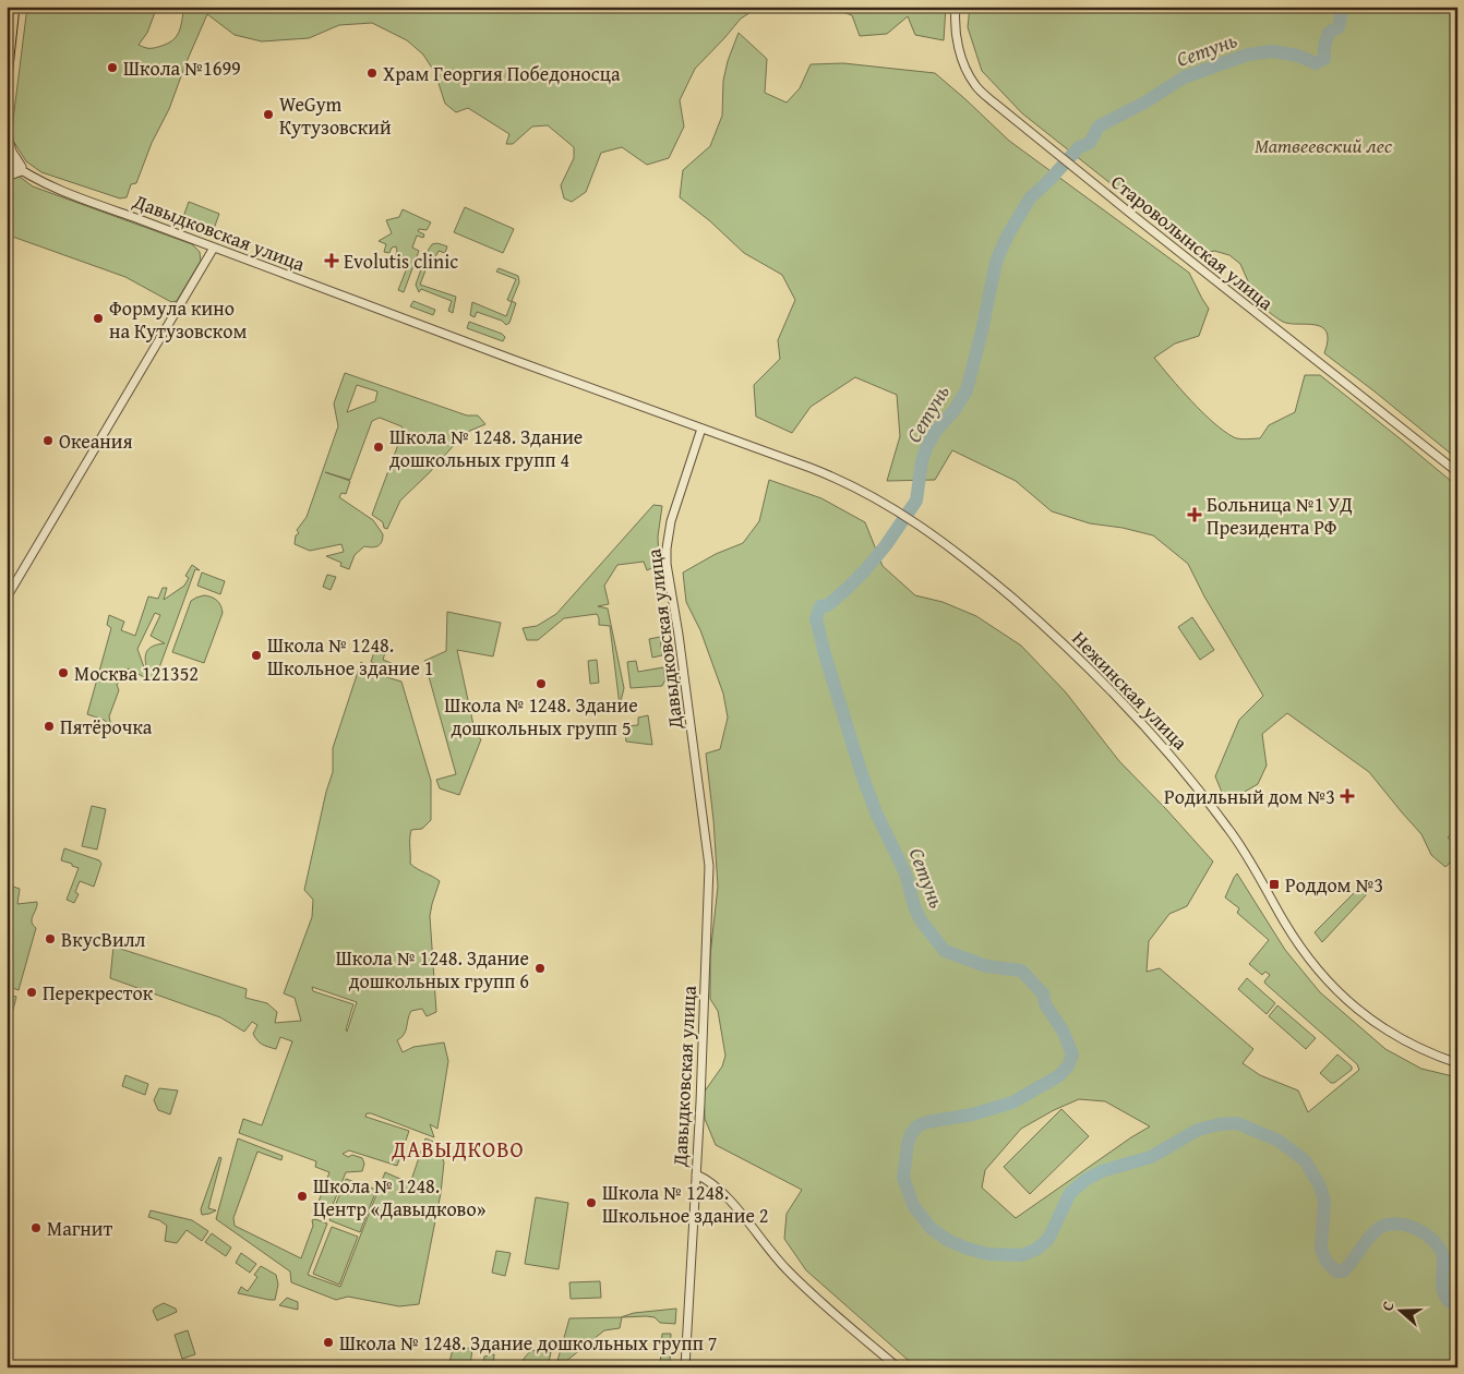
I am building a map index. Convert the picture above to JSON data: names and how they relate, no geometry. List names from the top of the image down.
{
  "streets": {
    "street": ["Давыдковская улица", "Староволынская улица", "Нежинская улица"]
  },
  "crossings": [
    ["Давыдковская улица", "Нежинская улица"]
  ],
  "districts": ["ДАВЫДКОВО"],
  "water": ["Сетунь"],
  "parks": ["Матвеевский лес"],
  "places": {
    "other": [
      "Школа №1699",
      "Храм Георгия Победоносца",
      "WeGym Кутузовский",
      "Формула кино на Кутузовском",
      "Океания",
      "Школа № 1248. Здание дошкольных групп 4",
      "Школа № 1248. Школьное здание 1",
      "Москва 121352",
      "Школа № 1248. Здание дошкольных групп 5",
      "Пятёрочка",
      "ВкусВилл",
      "Школа № 1248. Здание дошкольных групп 6",
      "Перекресток",
      "Школа № 1248. Центр «Давыдково»",
      "Школа № 1248. Школьное здание 2",
      "Магнит",
      "Школа № 1248. Здание дошкольных групп 7"
    ],
    "health": ["Evolutis clinic", "Больница №1 УД Президента РФ", "Родильный дом №3"],
    "transit": ["Роддом №3"]
  },
  "north": "left"
}
